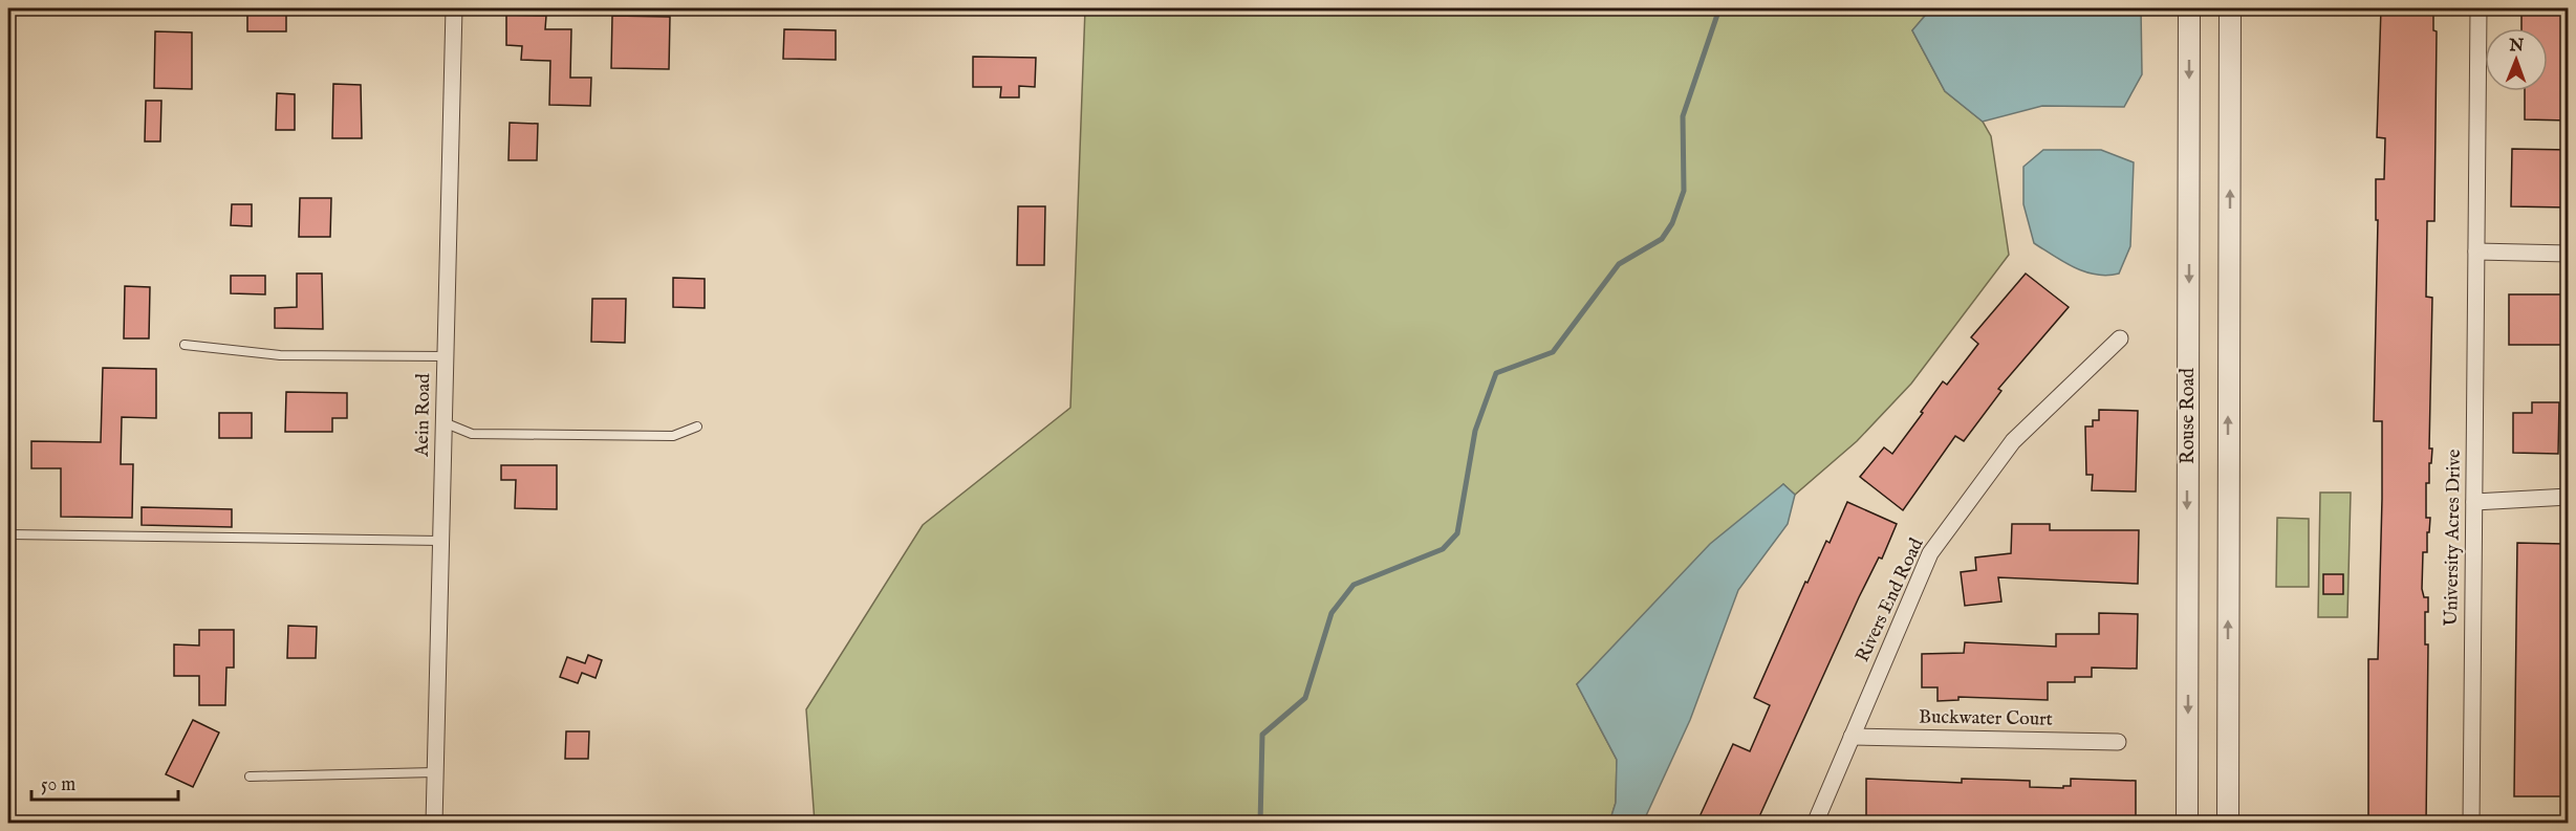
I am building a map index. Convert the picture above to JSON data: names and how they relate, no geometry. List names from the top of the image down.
{
  "streets": {
    "street": [
      "Aein Road",
      "Rouse Road",
      "University Acres Drive",
      "Rivers End Road",
      "Buckwater Court"
    ]
  },
  "crossings": [
    ["Rivers End Road", "Buckwater Court"]
  ],
  "scale_bar": "50 m",
  "north": "top"
}
